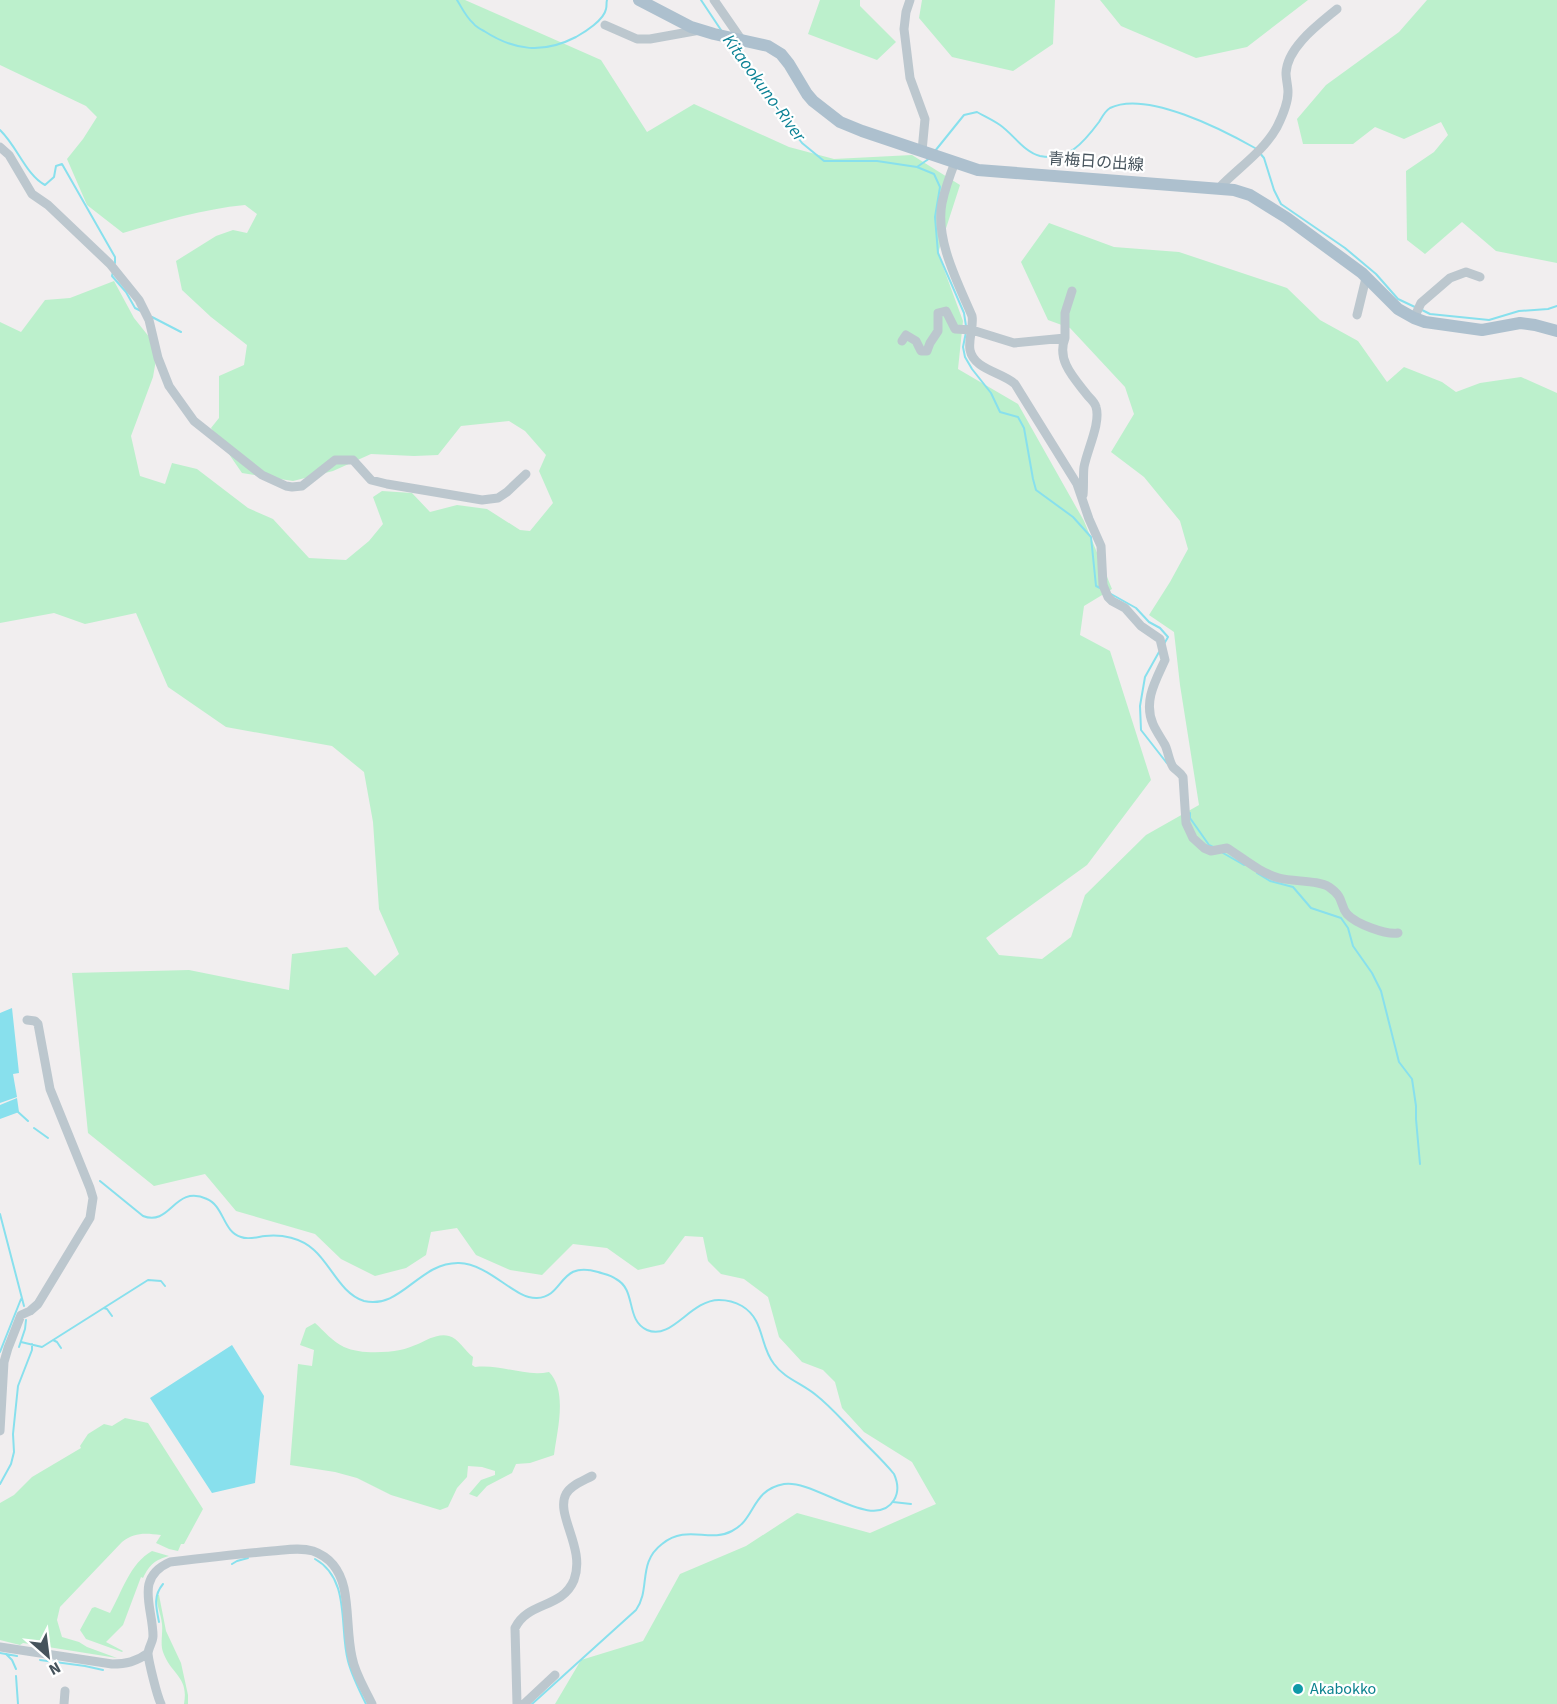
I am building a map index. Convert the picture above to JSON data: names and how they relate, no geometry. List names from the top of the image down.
{
  "streets": {
    "main road": ["青梅日の出線"]
  },
  "water": ["Kitaookuno-River"],
  "places": ["Akabokko"],
  "north": "bottom right"
}
